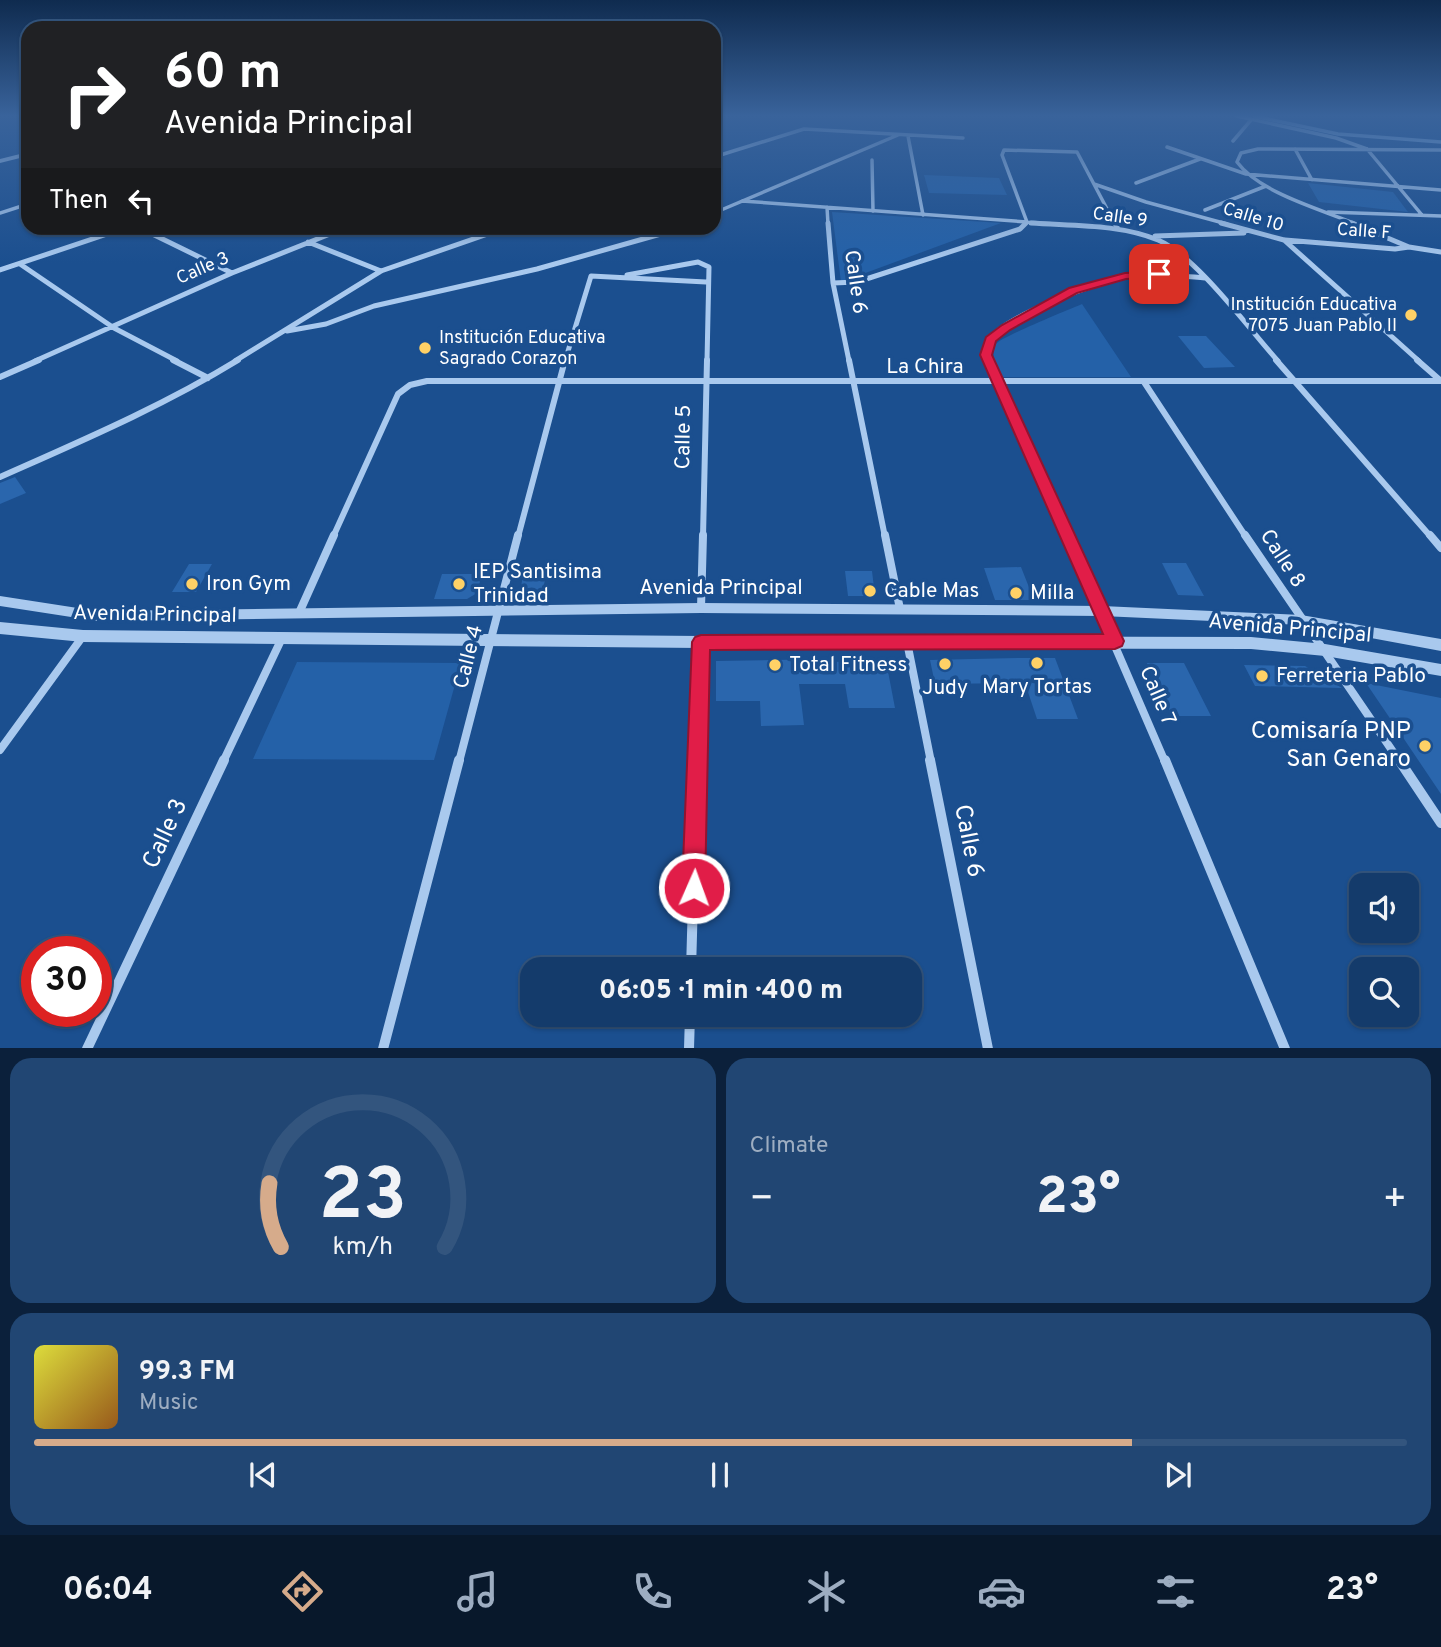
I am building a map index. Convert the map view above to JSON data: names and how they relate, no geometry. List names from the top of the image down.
{
  "streets": {
    "street": [
      "Calle 9",
      "Calle 10",
      "Calle F",
      "Calle 3",
      "Calle 6",
      "La Chira",
      "Calle 5",
      "Calle 8",
      "Avenida Principal",
      "Calle 4",
      "Calle 7"
    ]
  },
  "crossings": [
    ["Calle 9", "Calle 6"],
    ["Calle 9", "La Chira"],
    ["Calle 9", "Calle 7"],
    ["Calle 10", "Calle F"],
    ["Calle 10", "La Chira"],
    ["Calle 3", "Avenida Principal"],
    ["Calle 6", "La Chira"],
    ["Calle 6", "Avenida Principal"],
    ["La Chira", "Calle 5"],
    ["La Chira", "Calle 8"],
    ["La Chira", "Avenida Principal"],
    ["La Chira", "Calle 4"],
    ["La Chira", "Calle 7"],
    ["Calle 5", "Avenida Principal"],
    ["Calle 5", "Calle 4"],
    ["Calle 8", "Avenida Principal"],
    ["Avenida Principal", "Calle 4"],
    ["Avenida Principal", "Calle 7"]
  ],
  "places": [
    "Institución Educativa 7075 Juan Pablo II",
    "Institución Educativa Sagrado Corazon",
    "Iron Gym",
    "IEP Santisima Trinidad",
    "Cable Mas",
    "Milla",
    "Mary Tortas",
    "Judy",
    "Total Fitness",
    "Ferreteria Pablo",
    "Comisaría PNP San Genaro"
  ],
  "page": {
    "turn": ["60 m", "Avenida Principal"],
    "then": "Then",
    "limit": "30",
    "trip": "06:05 · 1 min · 400 m",
    "tile": "Climate",
    "heat": ["−", "23°", "+"],
    "song": ["99.3 FM", "Music"],
    "tabs": ["06:04", "23°"],
    "gauge": ["23", "km/h"]
  }
}
